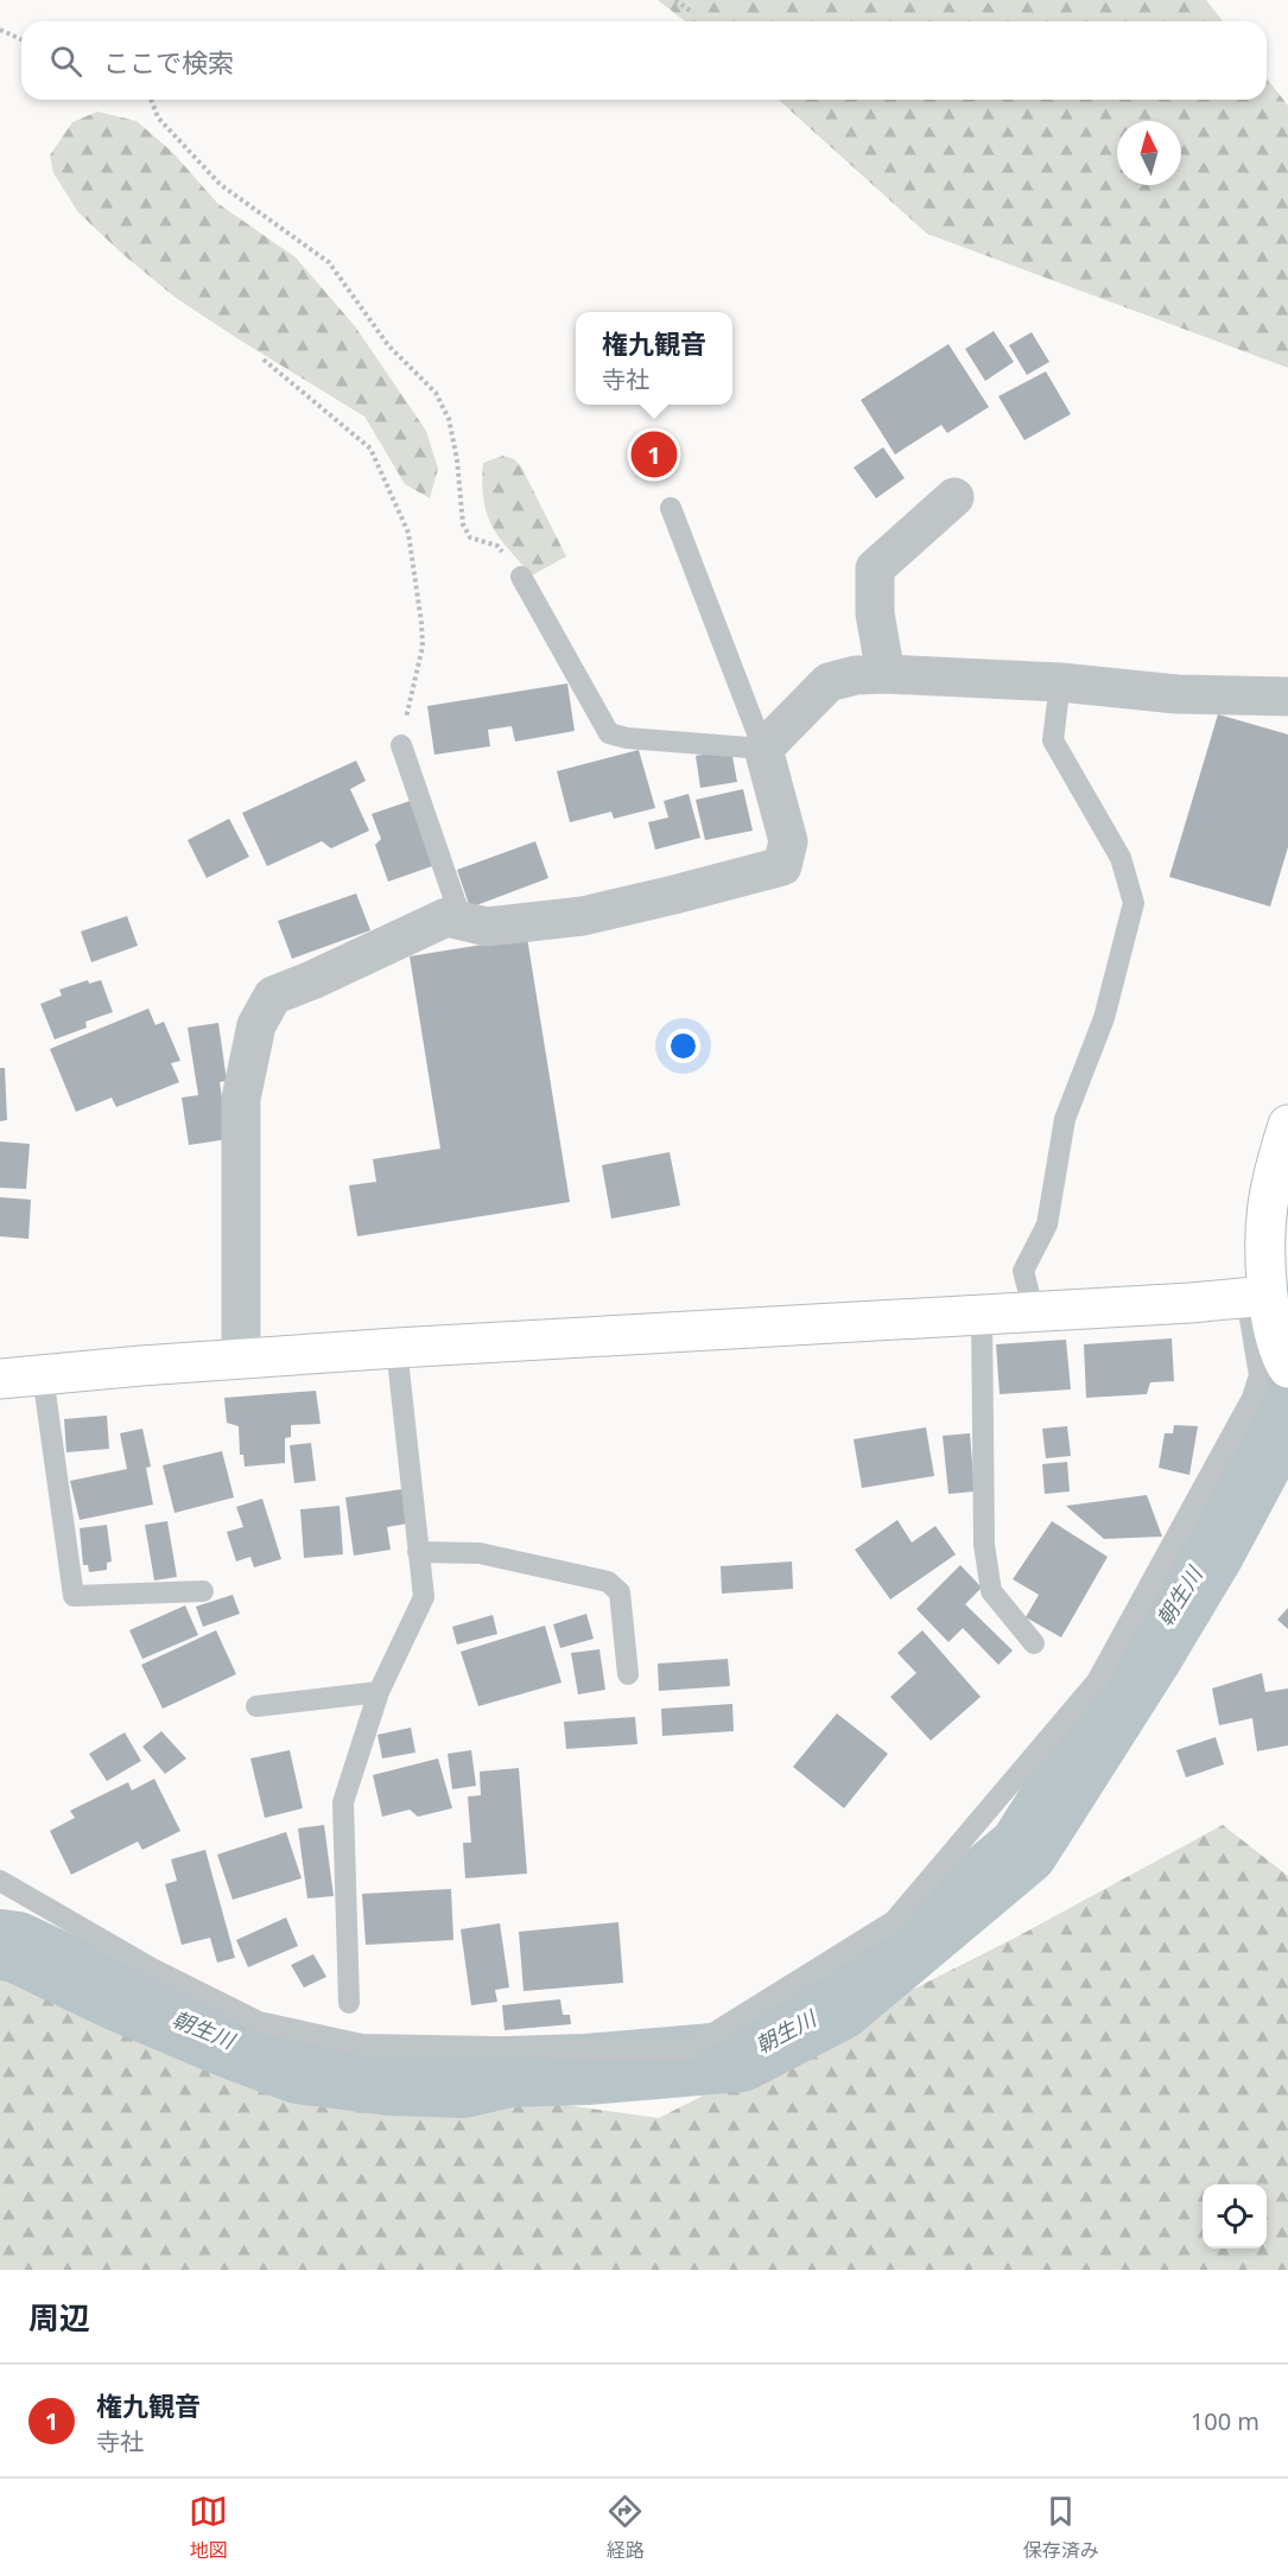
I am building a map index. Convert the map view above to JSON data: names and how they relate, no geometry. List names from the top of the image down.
{
  "water": ["朝生川"],
  "north": "top",
  "page": {
    "search": "ここで検索",
    "popup": ["権九観音", "寺社"],
    "pins": "1",
    "heading": "周辺",
    "list": [
      {
        "mark": "1",
        "name": "権九観音",
        "note": "寺社",
        "value": "100 m"
      }
    ],
    "nav": ["地図", "経路", "保存済み"]
  }
}
